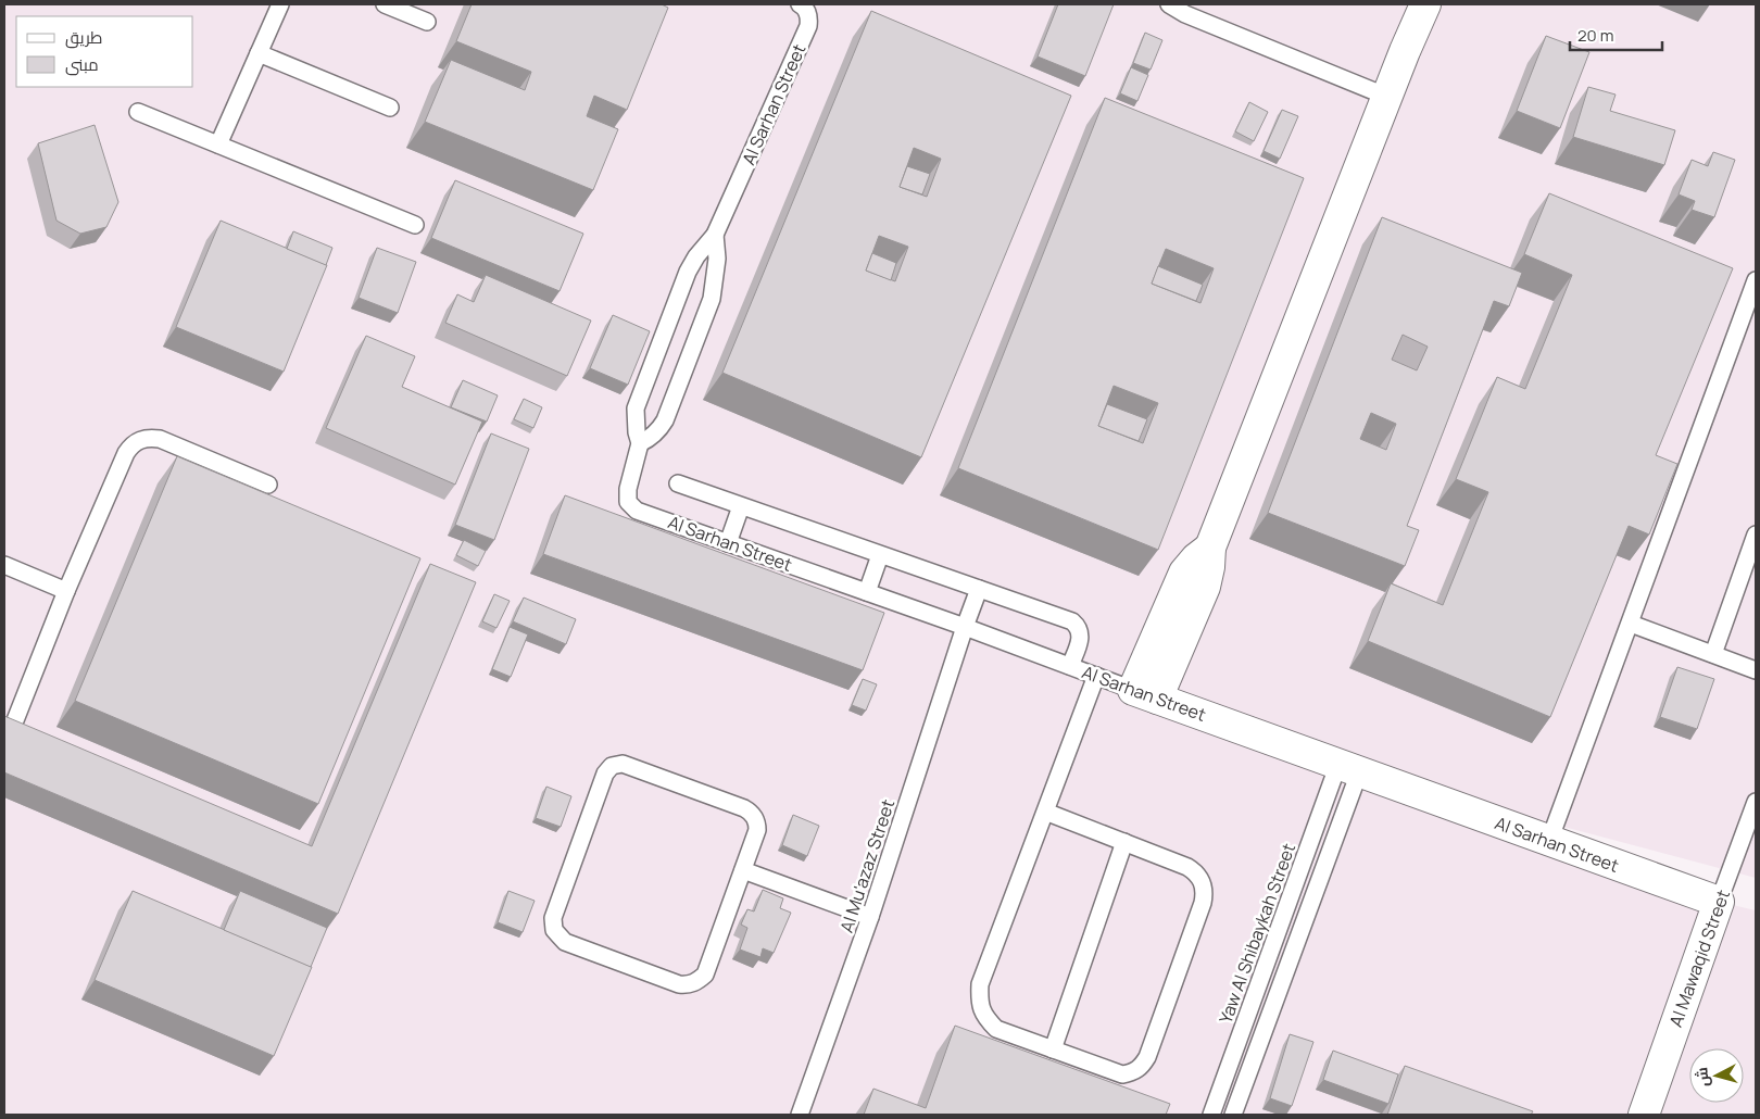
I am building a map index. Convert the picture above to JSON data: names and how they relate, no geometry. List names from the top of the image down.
{
  "streets": {
    "street": ["Al Sarhan Street", "Al Mawaqid Street"],
    "lane": ["Al Mu'azaz Street", "Yaw Al Shibaykah Street"]
  },
  "crossings": [
    ["Al Sarhan Street", "Al Mu'azaz Street"],
    ["Al Sarhan Street", "Yaw Al Shibaykah Street"],
    ["Al Sarhan Street", "Al Mawaqid Street"]
  ],
  "legend": ["طريق", "مبنى"],
  "scale_bar": "20 m",
  "north": "left"
}
